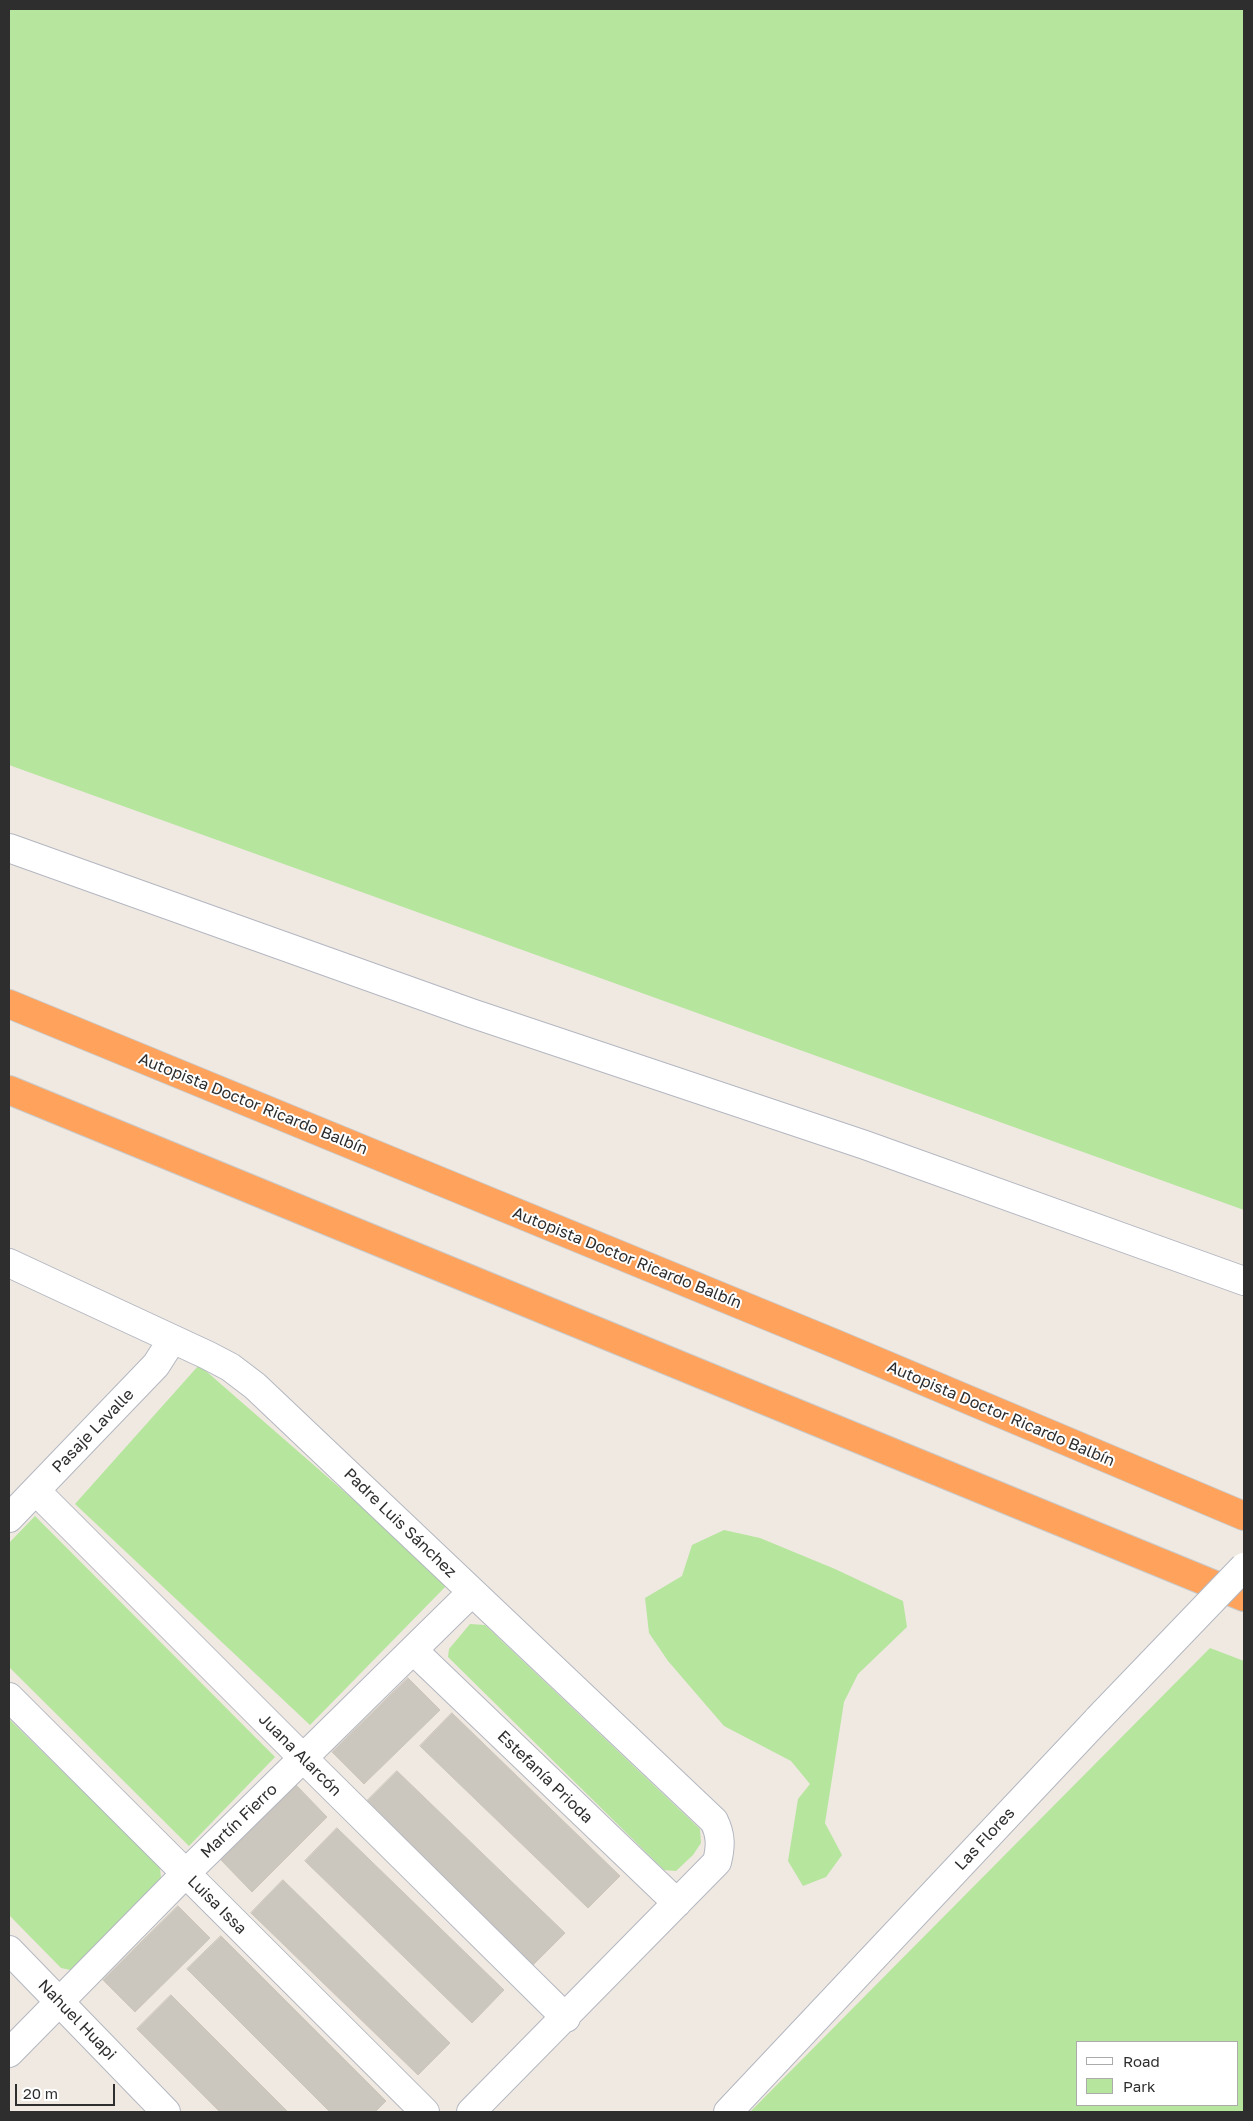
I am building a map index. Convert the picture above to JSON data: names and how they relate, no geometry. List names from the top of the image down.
{
  "streets": {
    "highway": ["Autopista Doctor Ricardo Balbín"],
    "street": [
      "Pasaje Lavalle",
      "Padre Luis Sánchez",
      "Juana Alarcón",
      "Estefanía Prioda",
      "Martín Fierro",
      "Las Flores",
      "Luisa Issa",
      "Nahuel Huapi"
    ]
  },
  "crossings": [
    ["Pasaje Lavalle", "Padre Luis Sánchez"],
    ["Pasaje Lavalle", "Juana Alarcón"],
    ["Padre Luis Sánchez", "Estefanía Prioda"],
    ["Padre Luis Sánchez", "Martín Fierro"],
    ["Juana Alarcón", "Martín Fierro"],
    ["Estefanía Prioda", "Martín Fierro"],
    ["Martín Fierro", "Luisa Issa"],
    ["Martín Fierro", "Nahuel Huapi"]
  ],
  "legend": ["Road", "Park"],
  "scale_bar": "20 m"
}
